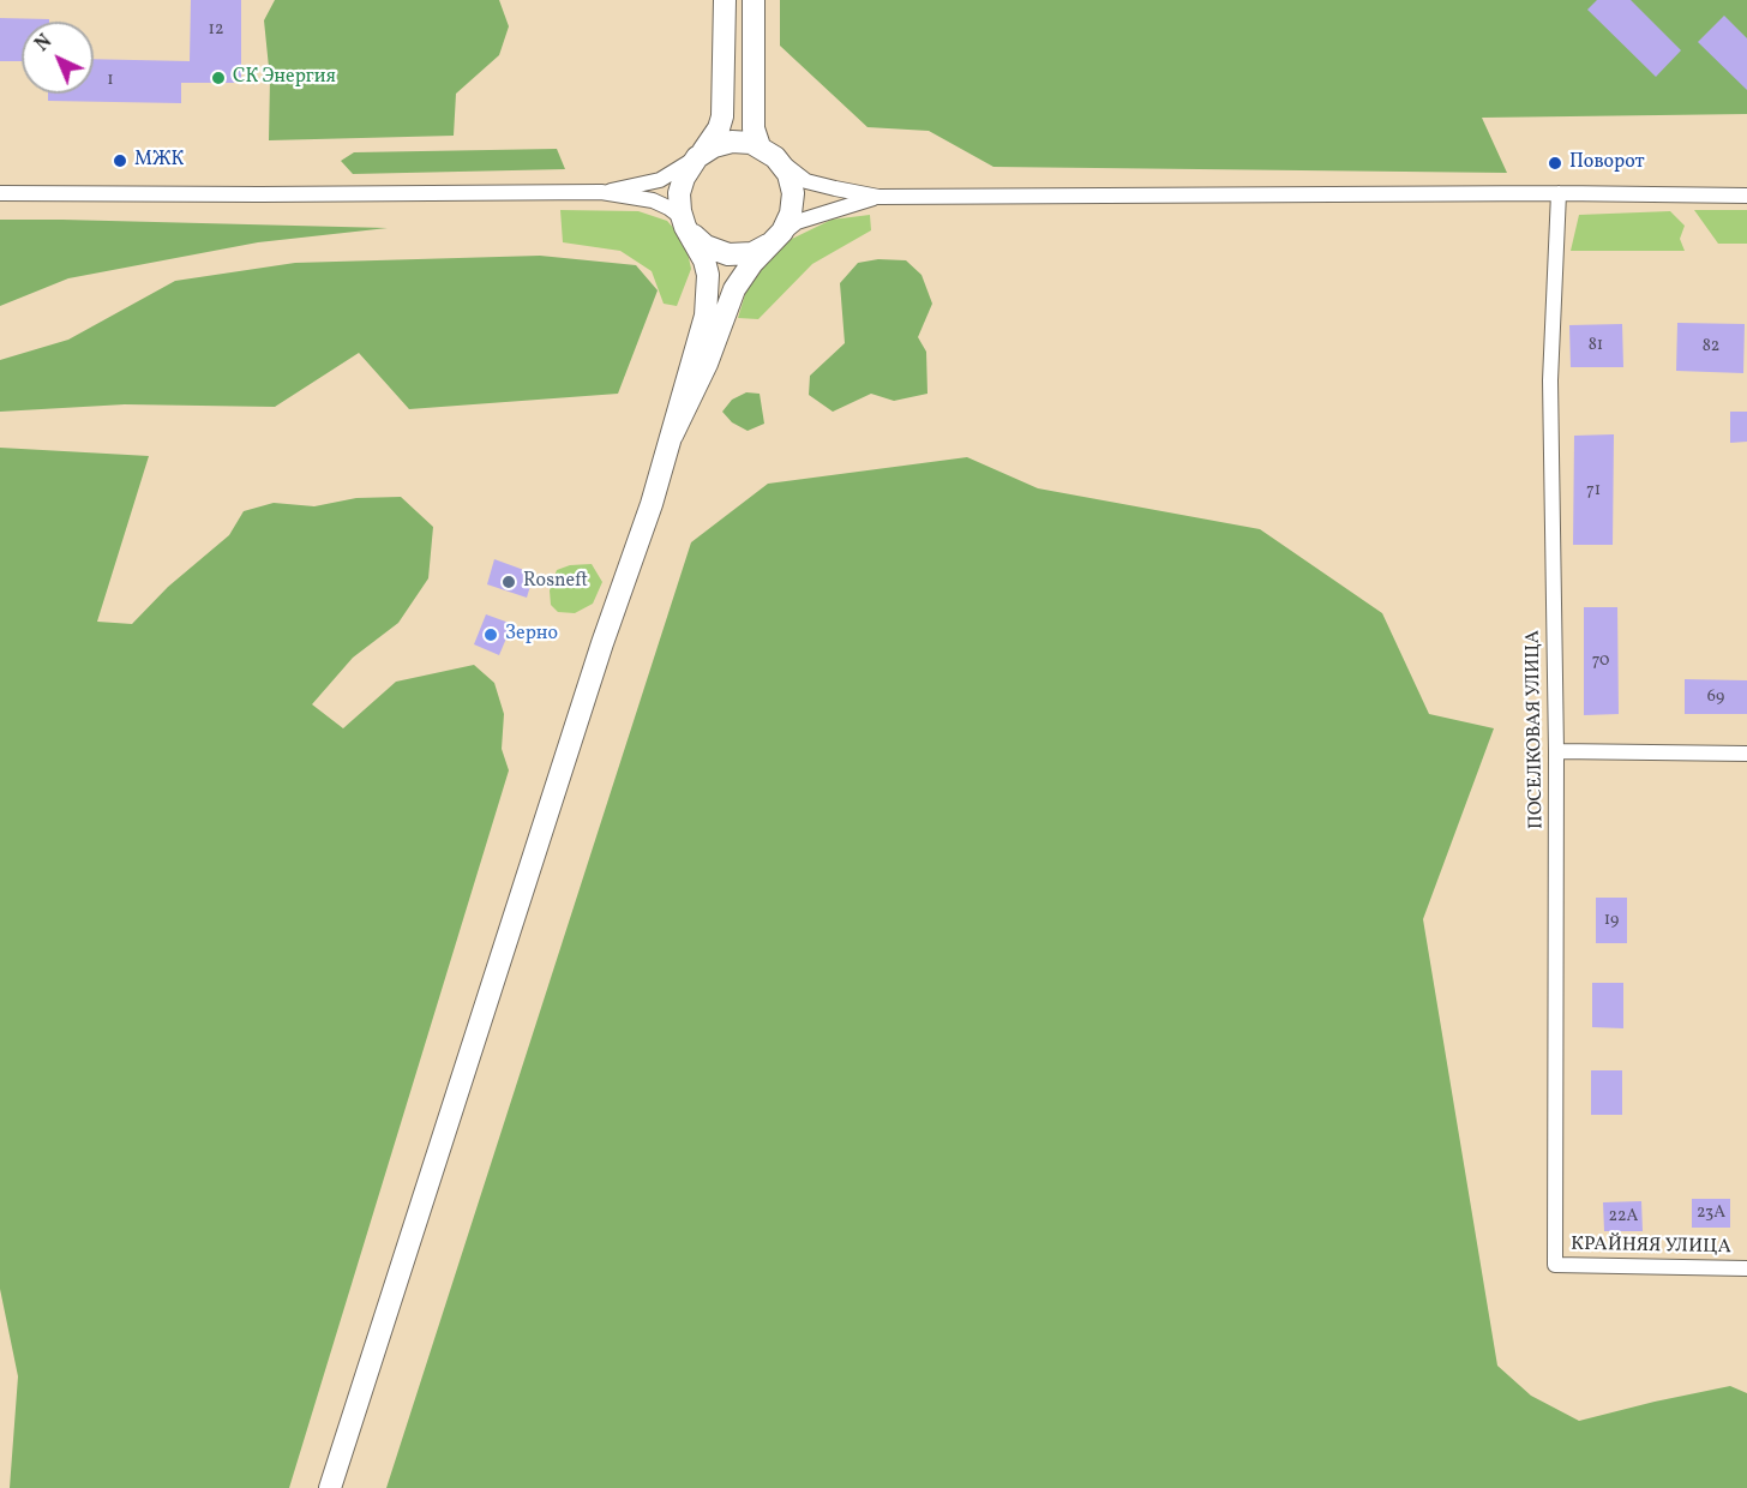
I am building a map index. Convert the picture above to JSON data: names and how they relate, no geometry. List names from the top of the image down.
{
  "streets": {
    "street": ["ПОСЕЛКОВАЯ УЛИЦА", "КРАЙНЯЯ УЛИЦА"]
  },
  "crossings": [
    ["ПОСЕЛКОВАЯ УЛИЦА", "КРАЙНЯЯ УЛИЦА"]
  ],
  "places": [
    "СК Энергия",
    "МЖК",
    "Поворот",
    "Rosneft",
    "Зерно"
  ],
  "house_numbers": [
    "12",
    "1",
    "81",
    "82",
    "71",
    "70",
    "69",
    "19",
    "23А",
    "22А"
  ],
  "north": "top left"
}
